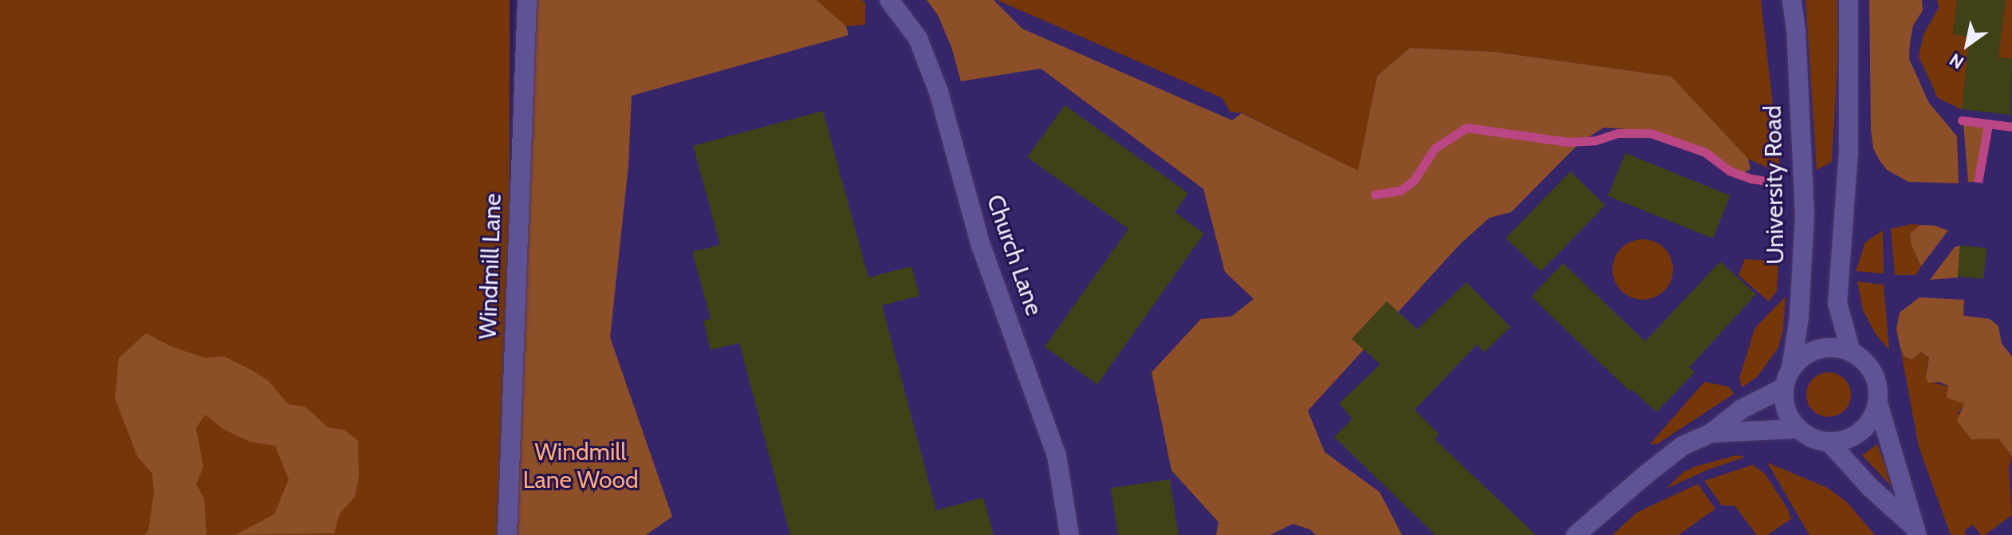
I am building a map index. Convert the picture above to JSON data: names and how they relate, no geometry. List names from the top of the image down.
{
  "streets": {
    "street": ["University Road", "Church Lane", "Windmill Lane"]
  },
  "parks": ["Windmill Lane Wood"],
  "north": "bottom left"
}
